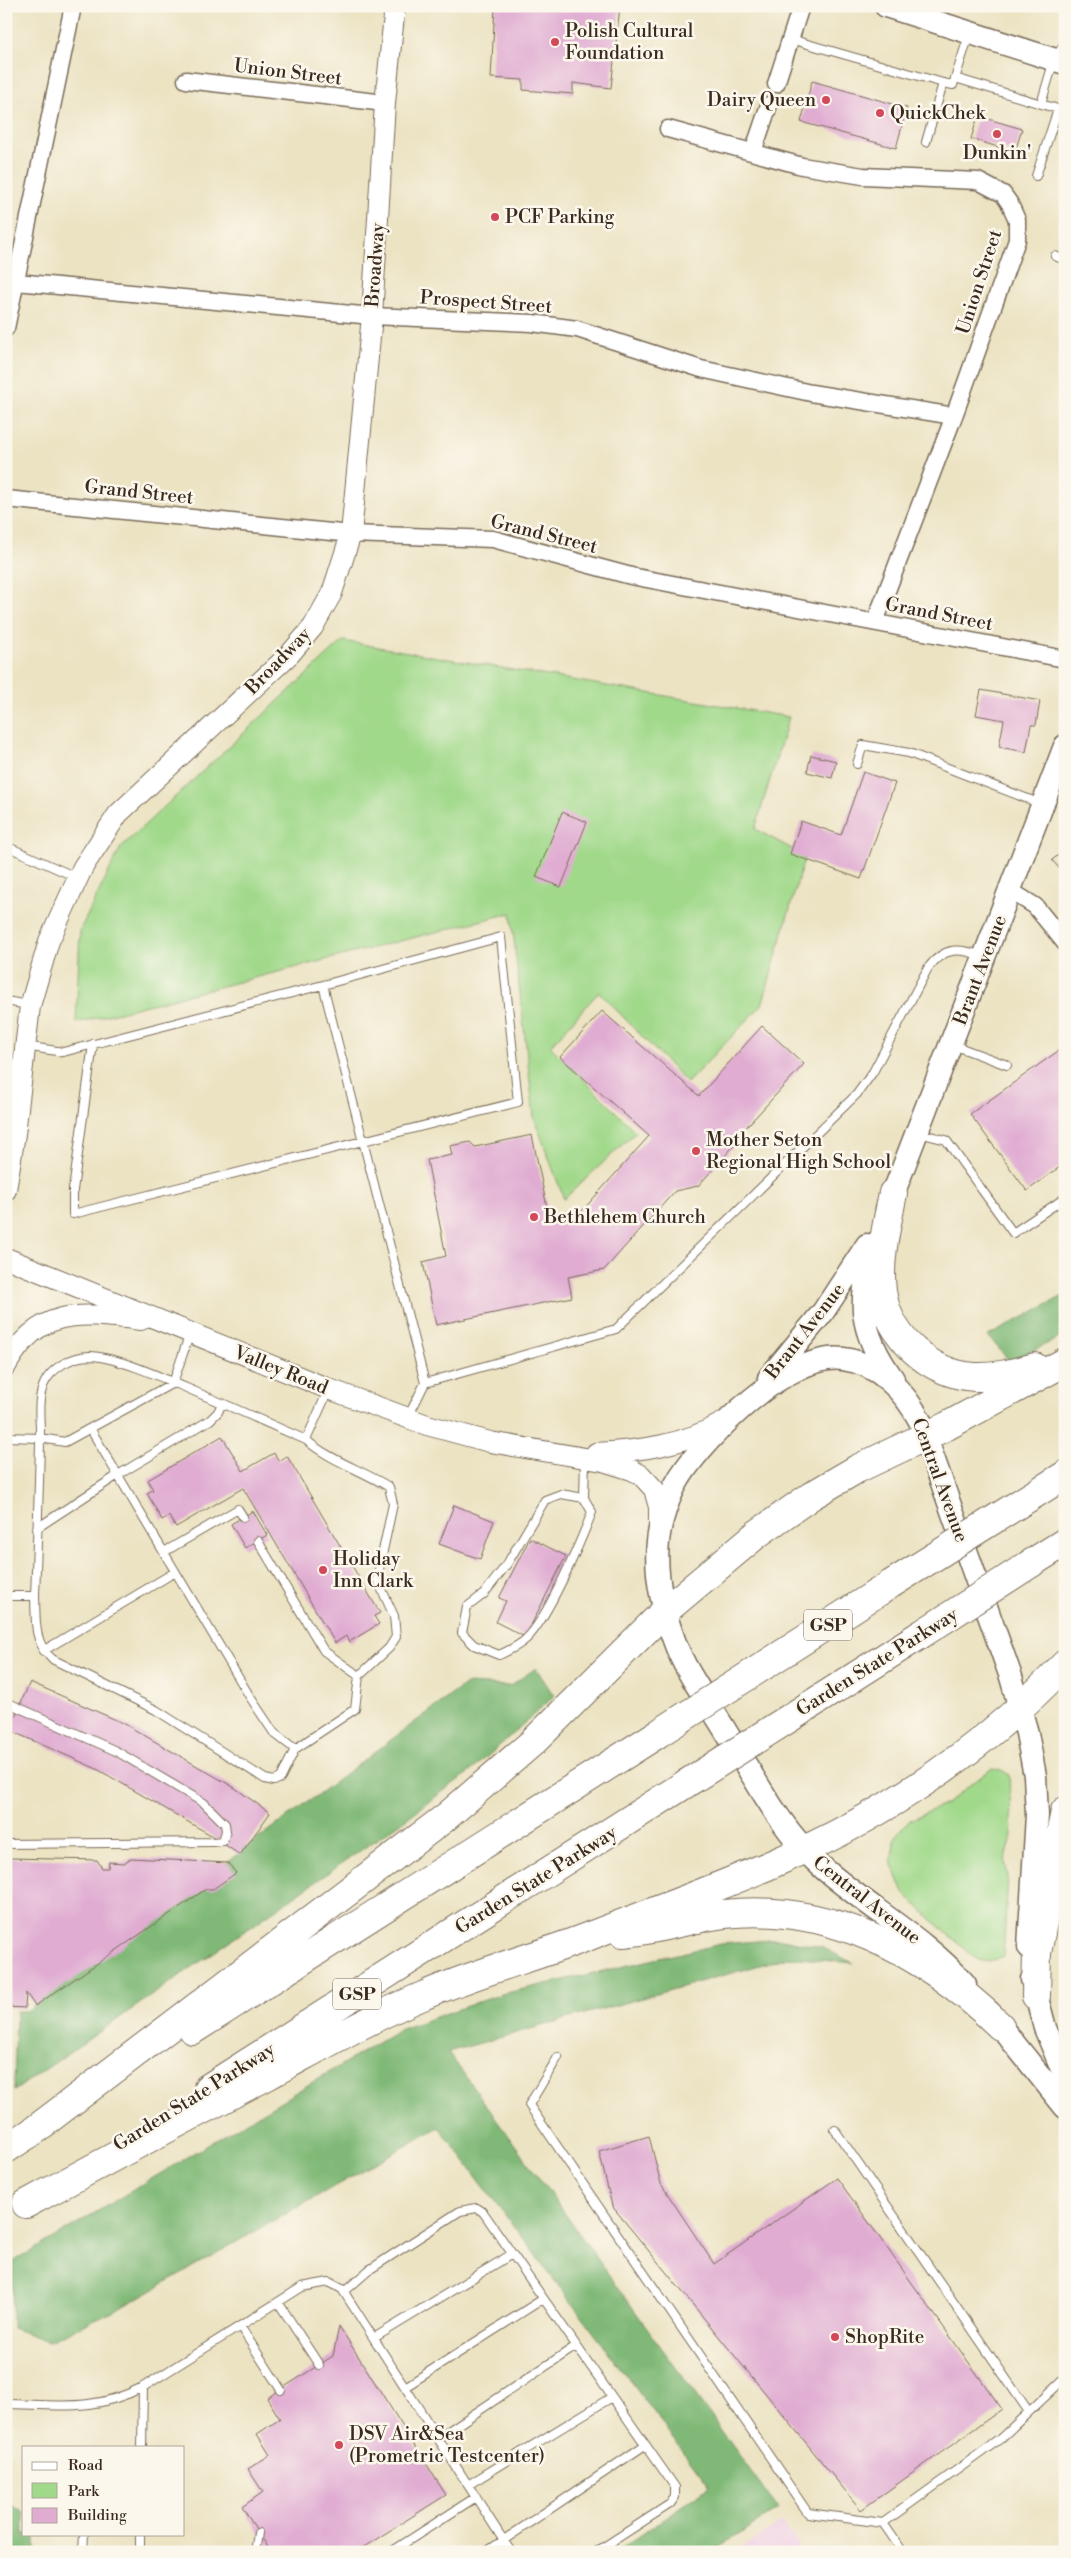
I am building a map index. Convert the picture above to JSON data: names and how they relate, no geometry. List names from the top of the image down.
{
  "streets": {
    "highway": ["GSP", "Garden State Parkway"],
    "main road": ["Brant Avenue", "Central Avenue"],
    "street": [
      "Union Street",
      "Broadway",
      "Prospect Street",
      "Grand Street",
      "Valley Road"
    ]
  },
  "crossings": [
    ["Union Street", "Broadway"],
    ["Union Street", "Prospect Street"],
    ["Union Street", "Grand Street"],
    ["Broadway", "Prospect Street"],
    ["Broadway", "Grand Street"],
    ["Brant Avenue", "Valley Road"],
    ["Brant Avenue", "Central Avenue"],
    ["Valley Road", "Central Avenue"]
  ],
  "places": [
    "Polish Cultural Foundation",
    "Dairy Queen",
    "QuickChek",
    "Dunkin'",
    "PCF Parking",
    "Mother Seton Regional High School",
    "Bethlehem Church",
    "Holiday Inn Clark",
    "ShopRite",
    "DSV Air&Sea (Prometric Testcenter)"
  ],
  "legend": ["Road", "Park", "Building"]
}
